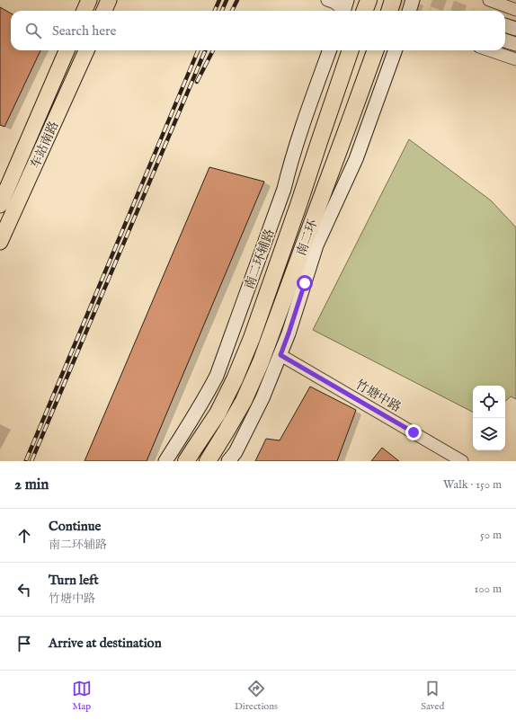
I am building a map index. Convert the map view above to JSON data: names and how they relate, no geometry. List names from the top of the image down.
{
  "streets": {
    "highway": ["南二环"],
    "main road": ["车站南路", "南二环辅路"],
    "street": ["竹塘中路"]
  },
  "page": {
    "search": "Search here",
    "heading": ["2 min", "Walk · 150 m"],
    "list": [
      ["Continue", "南二环辅路", "50 m"],
      ["Turn left", "竹塘中路", "100 m"],
      "Arrive at destination"
    ],
    "nav": ["Map", "Directions", "Saved"]
  }
}
